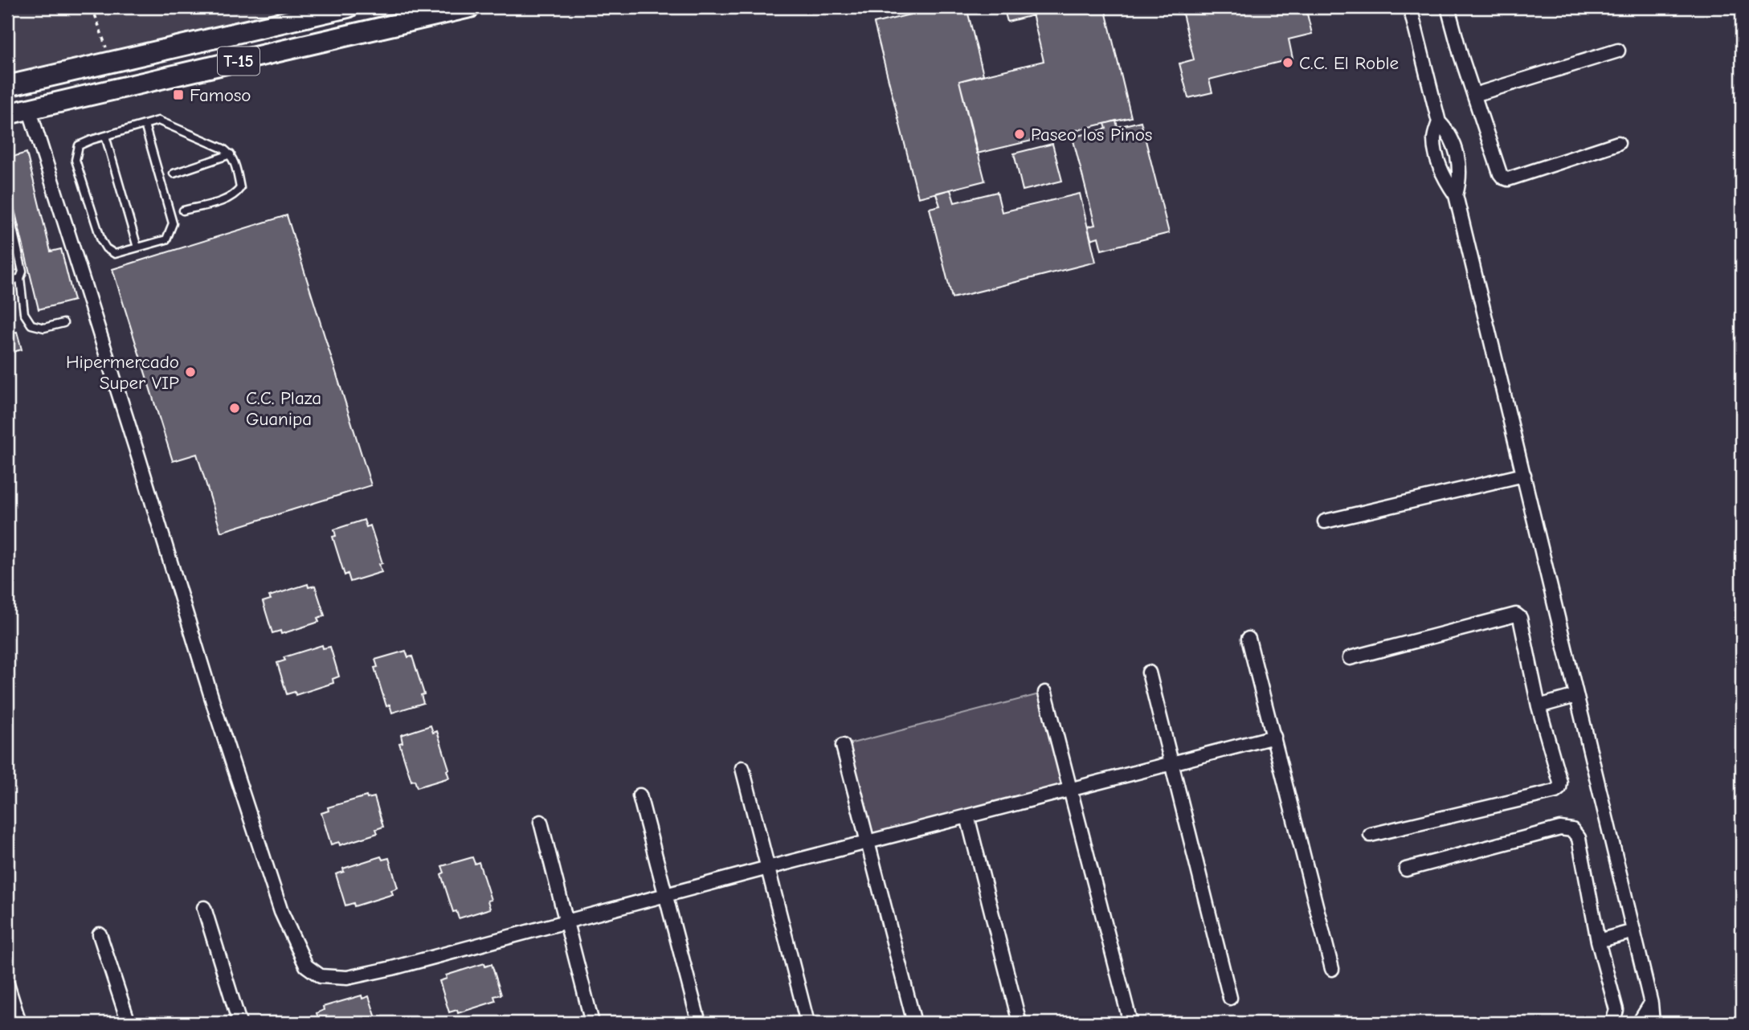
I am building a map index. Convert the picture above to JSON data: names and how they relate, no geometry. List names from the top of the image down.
{
  "streets": {
    "main road": ["T-15"]
  },
  "places": {
    "other": [
      "C.C. El Roble",
      "Paseo los Pinos",
      "Hipermercado Super VIP",
      "C.C. Plaza Guanipa"
    ],
    "transit": ["Famoso"]
  }
}
